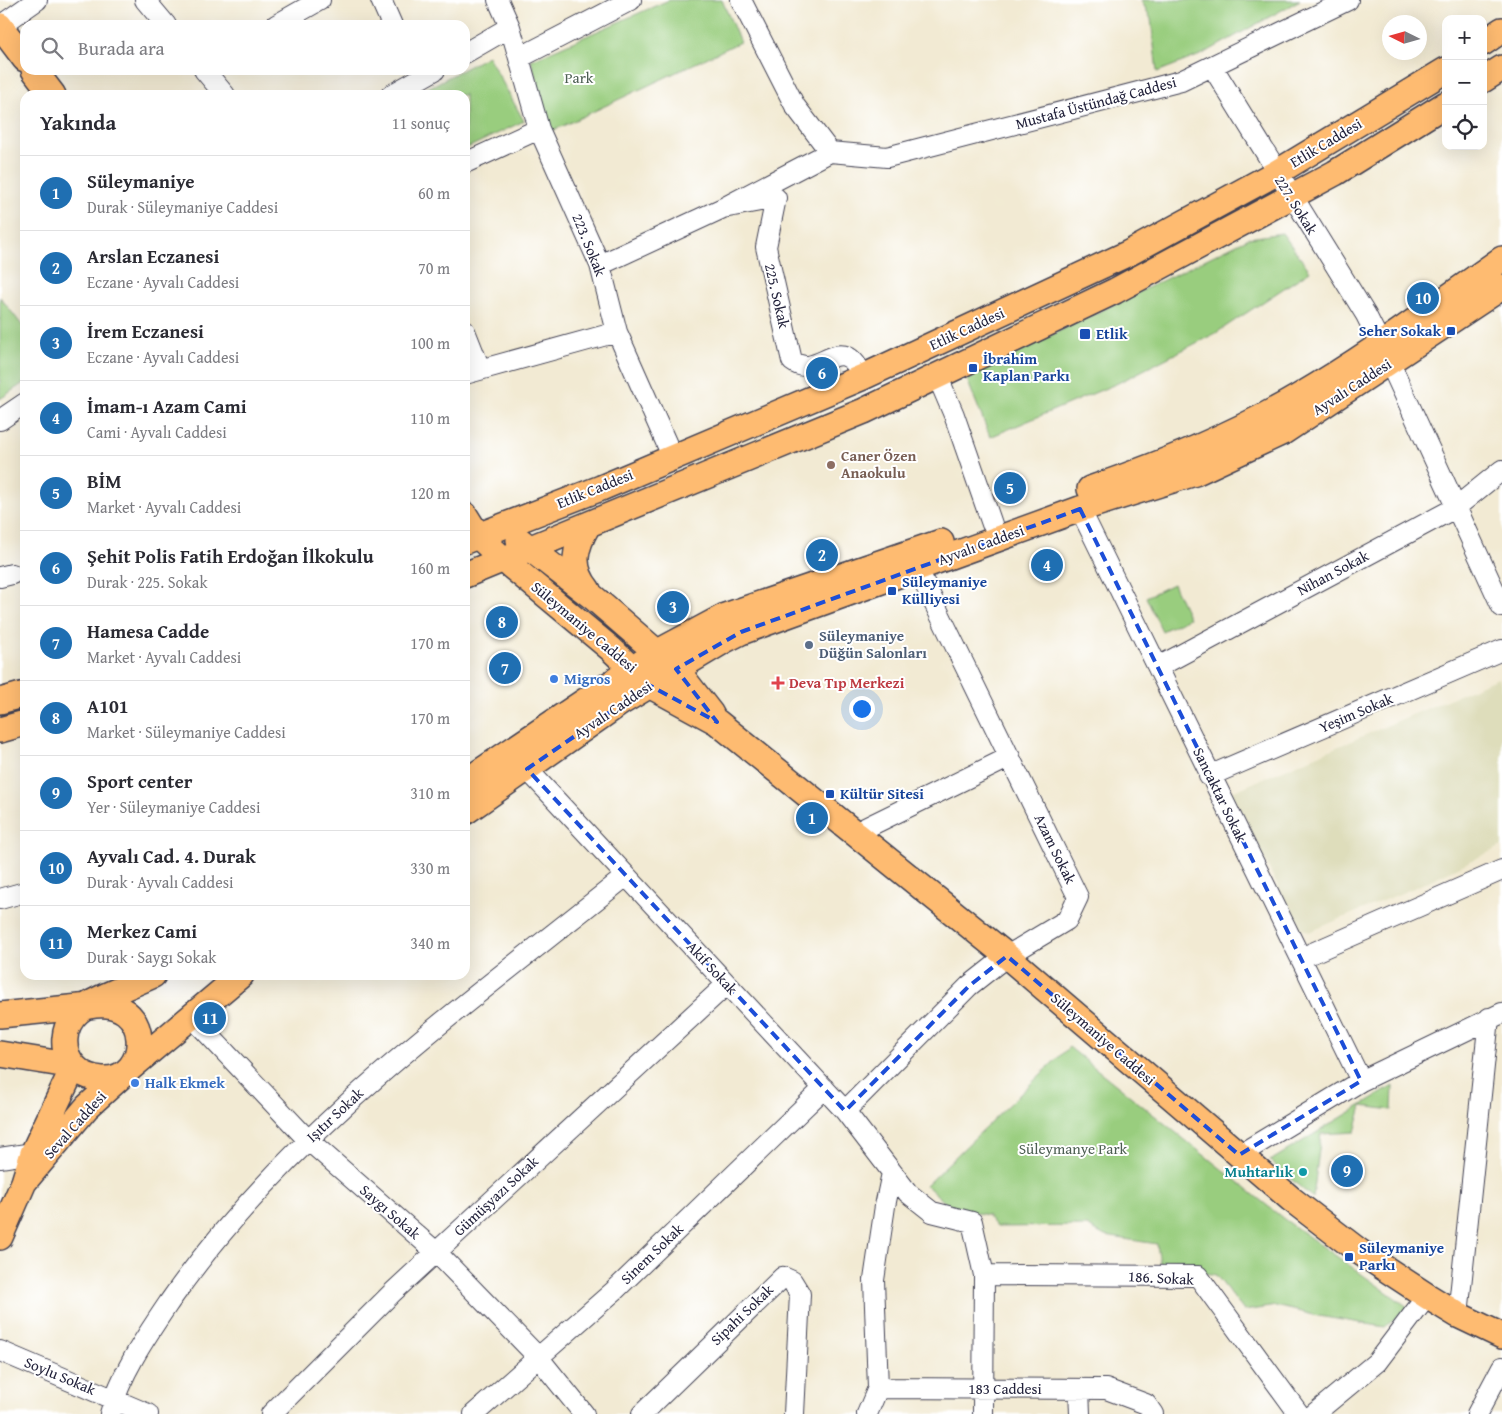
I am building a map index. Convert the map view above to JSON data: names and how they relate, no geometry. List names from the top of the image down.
{
  "streets": {
    "main road": [
      "Etlik Caddesi",
      "Ayvalı Caddesi",
      "Süleymaniye Caddesi",
      "Seval Caddesi"
    ],
    "street": [
      "Mustafa Üstündağ Caddesi",
      "227. Sokak",
      "223. Sokak",
      "225. Sokak",
      "Nihan Sokak",
      "Yeşim Sokak",
      "Sancaktar Sokak",
      "Azam Sokak",
      "Akif Sokak",
      "Işıtır Sokak",
      "Gümüşyazı Sokak",
      "Saygı Sokak",
      "Sinem Sokak",
      "186. Sokak",
      "Sipahi Sokak",
      "Soylu Sokak",
      "183 Caddesi"
    ]
  },
  "crossings": [
    ["Mustafa Üstündağ Caddesi", "227. Sokak"],
    ["Etlik Caddesi", "227. Sokak"],
    ["Etlik Caddesi", "223. Sokak"],
    ["Etlik Caddesi", "225. Sokak"],
    ["Etlik Caddesi", "Süleymaniye Caddesi"],
    ["227. Sokak", "Ayvalı Caddesi"],
    ["Ayvalı Caddesi", "Süleymaniye Caddesi"],
    ["Ayvalı Caddesi", "Sancaktar Sokak"],
    ["Ayvalı Caddesi", "Azam Sokak"],
    ["Ayvalı Caddesi", "Akif Sokak"],
    ["Nihan Sokak", "Sancaktar Sokak"],
    ["Süleymaniye Caddesi", "Azam Sokak"],
    ["Yeşim Sokak", "Sancaktar Sokak"],
    ["Azam Sokak", "Akif Sokak"],
    ["Akif Sokak", "Işıtır Sokak"],
    ["Akif Sokak", "Gümüşyazı Sokak"],
    ["Akif Sokak", "Sinem Sokak"],
    ["Akif Sokak", "186. Sokak"],
    ["Işıtır Sokak", "Saygı Sokak"],
    ["Işıtır Sokak", "Soylu Sokak"],
    ["Gümüşyazı Sokak", "Saygı Sokak"],
    ["Saygı Sokak", "Sinem Sokak"]
  ],
  "parks": ["Park", "Süleymanye Park"],
  "places": {
    "transit": [
      "Seher Sokak",
      "Etlik",
      "İbrahim Kaplan Parkı",
      "Süleymaniye Külliyesi",
      "Kültür Sitesi",
      "Süleymaniye Parkı"
    ],
    "other": [
      "Caner Özen Anaokulu",
      "Süleymaniye Düğün Salonları",
      "Migros",
      "Halk Ekmek",
      "Muhtarlık"
    ],
    "health": ["Deva Tıp Merkezi"]
  },
  "north": "left",
  "page": {
    "map_buttons": ["+", "−"],
    "search": "Burada ara",
    "heading": ["Yakında", "11 sonuç"],
    "list": [
      {
        "mark": "1",
        "name": "Süleymaniye",
        "note": "Durak · Süleymaniye Caddesi",
        "value": "60 m"
      },
      {
        "mark": "2",
        "name": "Arslan Eczanesi",
        "note": "Eczane · Ayvalı Caddesi",
        "value": "70 m"
      },
      {
        "mark": "3",
        "name": "İrem Eczanesi",
        "note": "Eczane · Ayvalı Caddesi",
        "value": "100 m"
      },
      {
        "mark": "4",
        "name": "İmam-ı Azam Cami",
        "note": "Cami · Ayvalı Caddesi",
        "value": "110 m"
      },
      {
        "mark": "5",
        "name": "BİM",
        "note": "Market · Ayvalı Caddesi",
        "value": "120 m"
      },
      {
        "mark": "6",
        "name": "Şehit Polis Fatih Erdoğan İlkokulu",
        "note": "Durak · 225. Sokak",
        "value": "160 m"
      },
      {
        "mark": "7",
        "name": "Hamesa Cadde",
        "note": "Market · Ayvalı Caddesi",
        "value": "170 m"
      },
      {
        "mark": "8",
        "name": "A101",
        "note": "Market · Süleymaniye Caddesi",
        "value": "170 m"
      },
      {
        "mark": "9",
        "name": "Sport center",
        "note": "Yer · Süleymaniye Caddesi",
        "value": "310 m"
      },
      {
        "mark": "10",
        "name": "Ayvalı Cad. 4. Durak",
        "note": "Durak · Ayvalı Caddesi",
        "value": "330 m"
      },
      {
        "mark": "11",
        "name": "Merkez Cami",
        "note": "Durak · Saygı Sokak",
        "value": "340 m"
      }
    ],
    "pins": [
      "10",
      "6",
      "5",
      "2",
      "4",
      "3",
      "8",
      "7",
      "1",
      "11",
      "9"
    ]
  }
}
